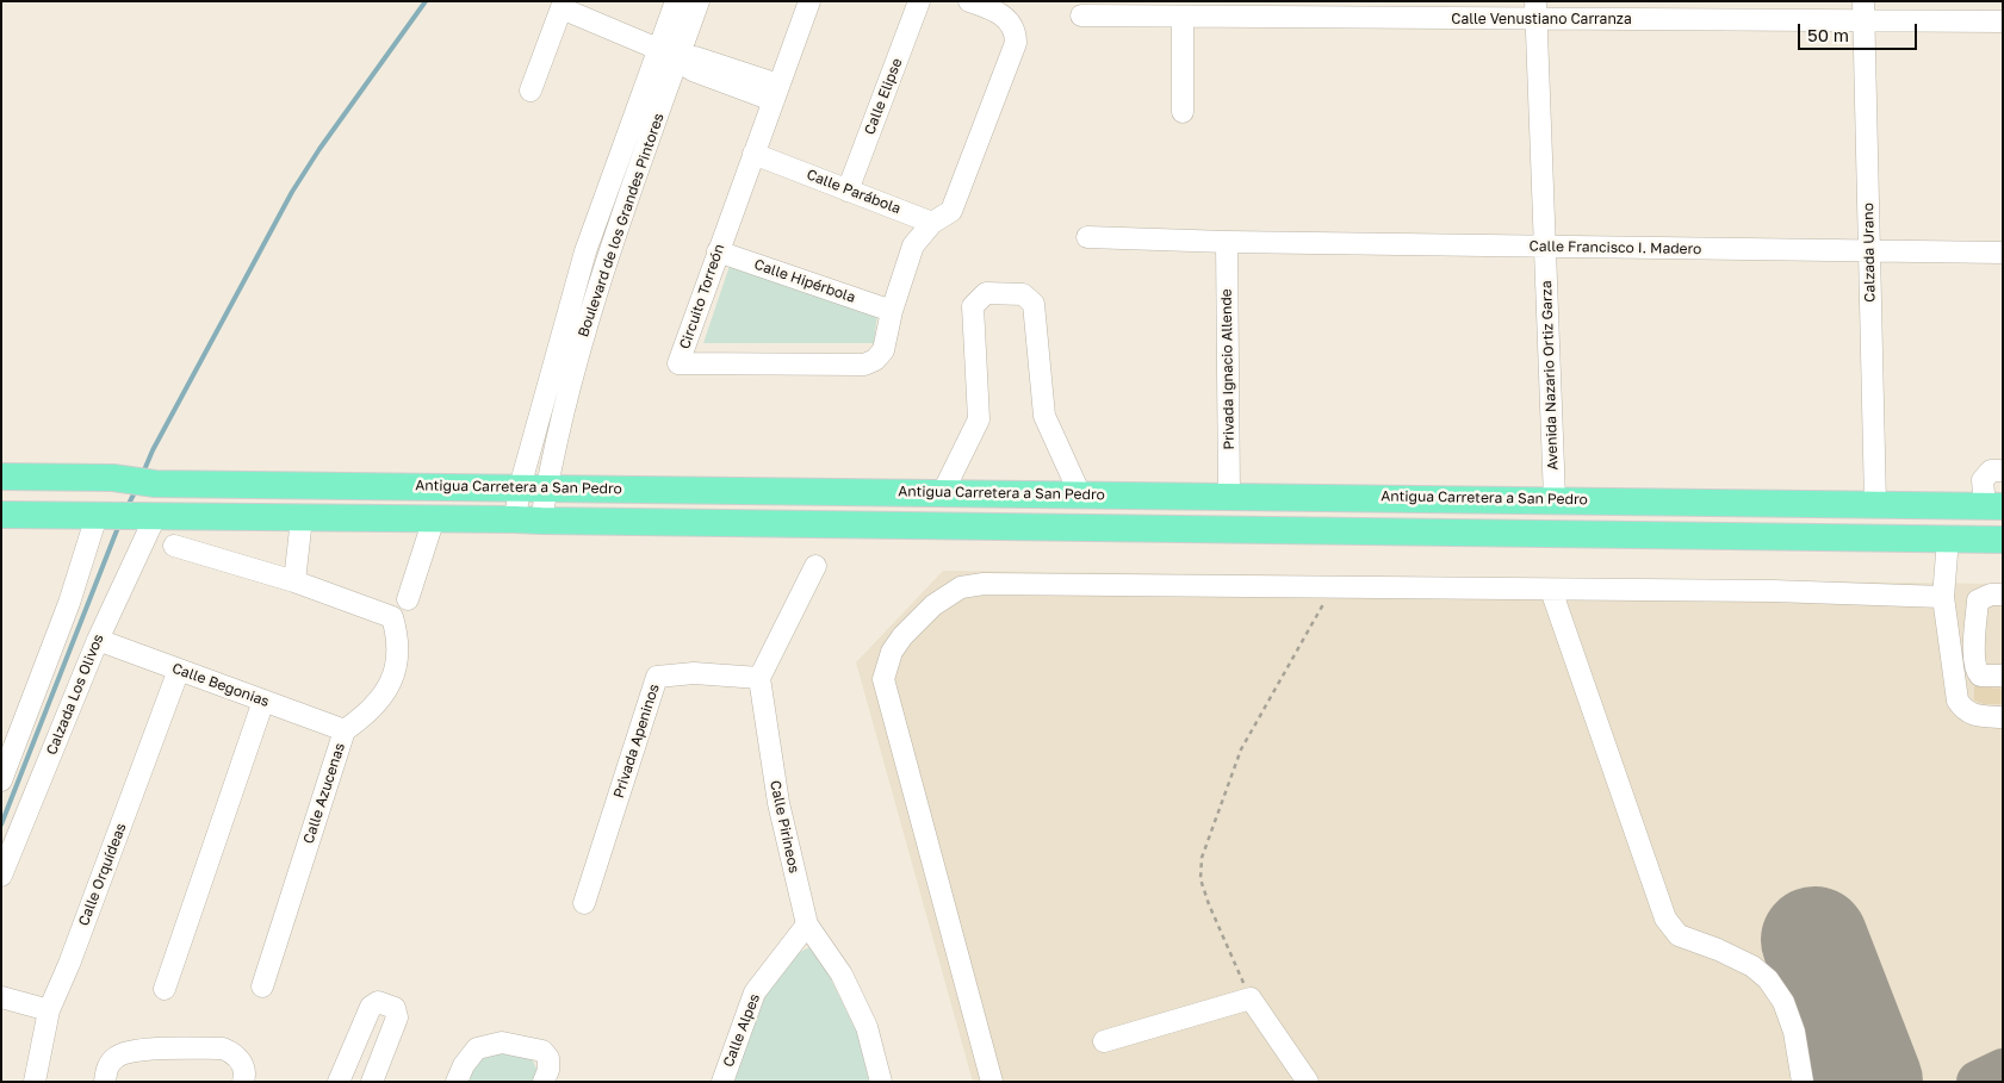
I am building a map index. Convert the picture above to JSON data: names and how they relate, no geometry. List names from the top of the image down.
{
  "streets": {
    "main road": ["Antigua Carretera a San Pedro"],
    "street": [
      "Calle Venustiano Carranza",
      "Calle Elipse",
      "Calle Parábola",
      "Boulevard de los Grandes Pintores",
      "Calle Francisco I. Madero",
      "Calzada Urano",
      "Calle Hipérbola",
      "Circuito Torreón",
      "Privada Ignacio Allende",
      "Avenida Nazario Ortiz Garza",
      "Calle Begonias",
      "Calzada Los Olivos",
      "Privada Apeninos",
      "Calle Azucenas",
      "Calle Pirineos",
      "Calle Orquídeas",
      "Calle Alpes"
    ]
  },
  "crossings": [
    ["Calle Venustiano Carranza", "Calzada Urano"],
    ["Calle Venustiano Carranza", "Avenida Nazario Ortiz Garza"],
    ["Calle Elipse", "Calle Parábola"],
    ["Calle Parábola", "Circuito Torreón"],
    ["Boulevard de los Grandes Pintores", "Antigua Carretera a San Pedro"],
    ["Calle Francisco I. Madero", "Calzada Urano"],
    ["Calle Francisco I. Madero", "Privada Ignacio Allende"],
    ["Calle Francisco I. Madero", "Avenida Nazario Ortiz Garza"],
    ["Calzada Urano", "Antigua Carretera a San Pedro"],
    ["Calle Hipérbola", "Circuito Torreón"],
    ["Privada Ignacio Allende", "Antigua Carretera a San Pedro"],
    ["Avenida Nazario Ortiz Garza", "Antigua Carretera a San Pedro"],
    ["Calle Begonias", "Calzada Los Olivos"],
    ["Calle Begonias", "Calle Azucenas"],
    ["Calle Begonias", "Calle Orquídeas"],
    ["Privada Apeninos", "Calle Pirineos"],
    ["Calle Pirineos", "Calle Alpes"]
  ],
  "scale_bar": "50 m"
}
